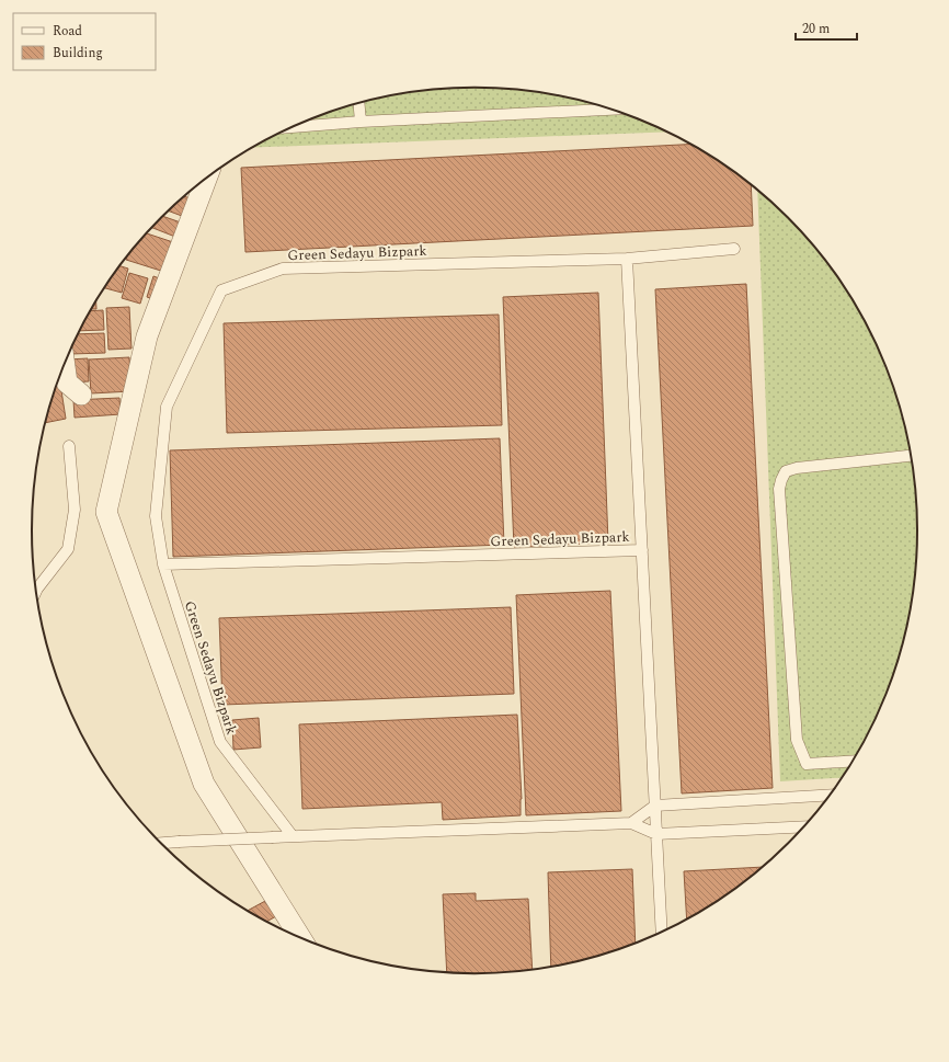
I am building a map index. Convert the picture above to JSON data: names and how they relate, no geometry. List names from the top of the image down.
{
  "streets": {
    "lane": ["Green Sedayu Bizpark"]
  },
  "legend": ["Road", "Building"],
  "scale_bar": "20 m"
}
